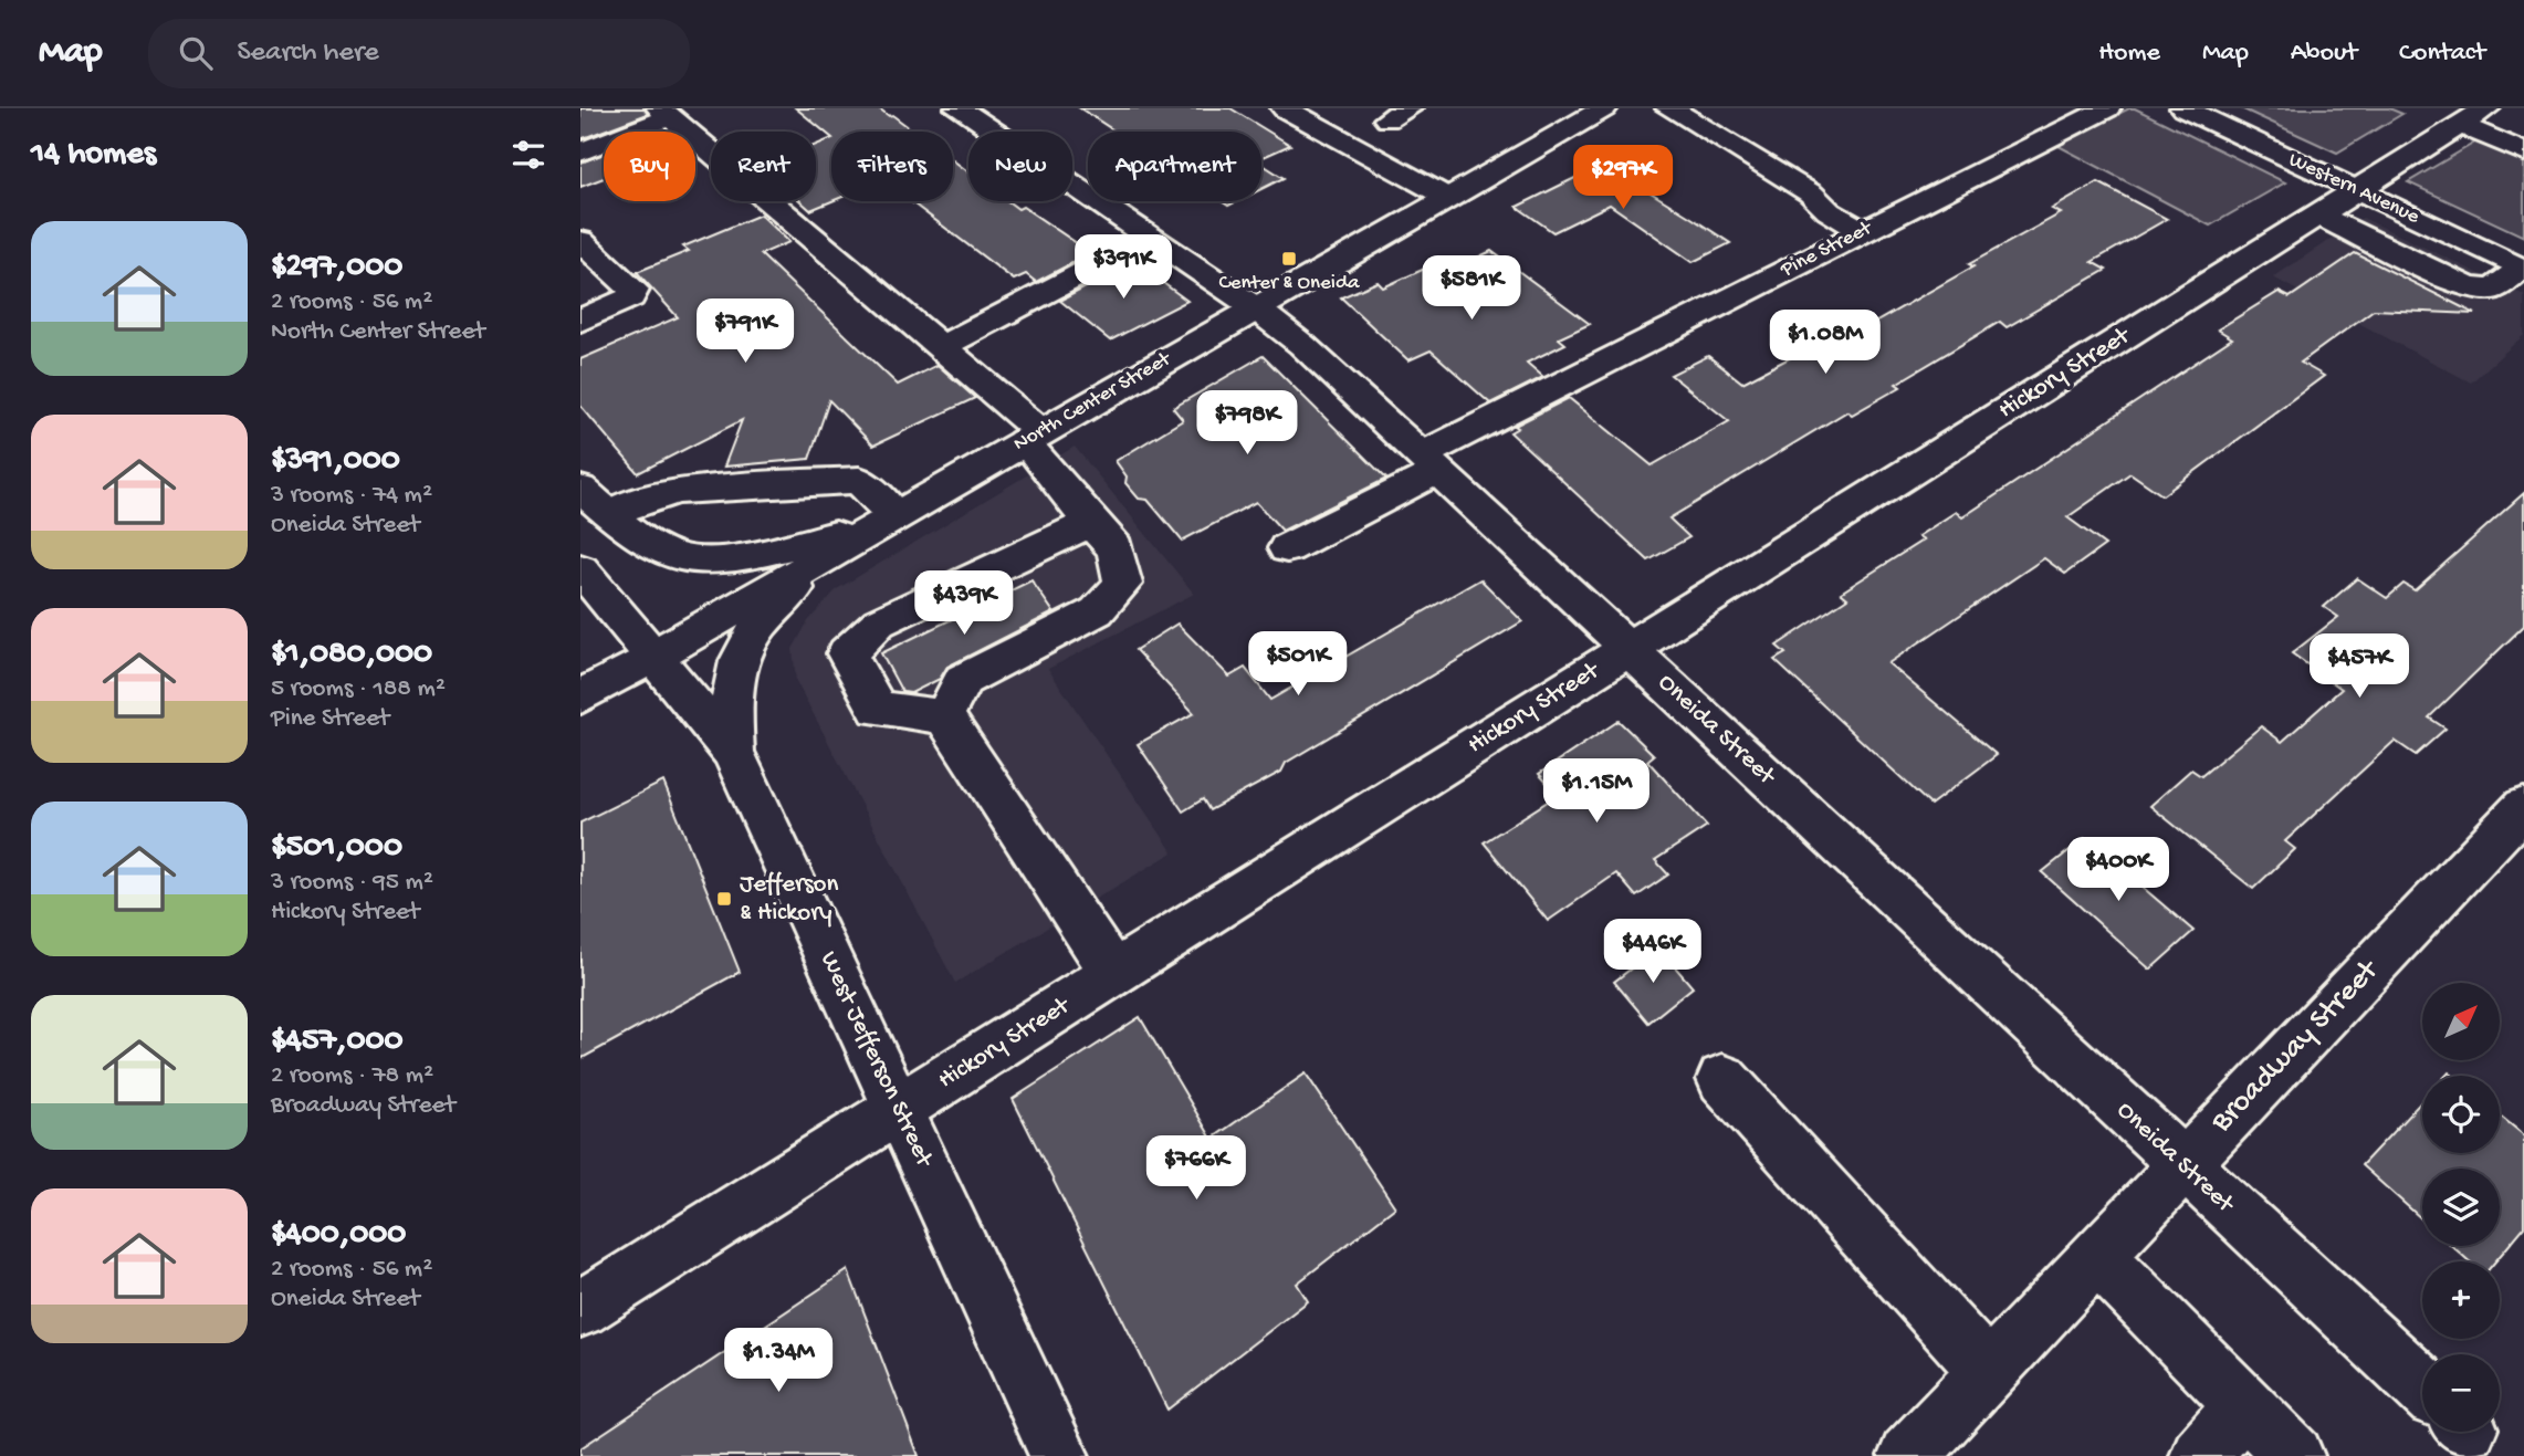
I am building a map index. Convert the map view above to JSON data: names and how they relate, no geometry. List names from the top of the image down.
{
  "streets": {
    "street": [
      "Western Avenue",
      "Pine Street",
      "Hickory Street",
      "North Center Street",
      "Oneida Street",
      "Broadway Street",
      "West Jefferson Street"
    ]
  },
  "crossings": [
    ["Western Avenue", "Hickory Street"],
    ["Pine Street", "Oneida Street"],
    ["Hickory Street", "Oneida Street"],
    ["Hickory Street", "West Jefferson Street"],
    ["North Center Street", "Oneida Street"],
    ["North Center Street", "West Jefferson Street"],
    ["Oneida Street", "Broadway Street"]
  ],
  "places": {
    "transit": ["Center & Oneida", "Jefferson & Hickory"]
  },
  "north": "top right",
  "page": {
    "header": "Map",
    "search": "Search here",
    "nav": [
      "Home",
      "Map",
      "About",
      "Contact"
    ],
    "heading": "14 homes",
    "chip": [
      "Buy",
      "Rent",
      "Filters",
      "New",
      "Apartment"
    ],
    "price": [
      "$297K",
      "$391K",
      "$581K",
      "$791K",
      "$1.08M",
      "$798K",
      "$439K",
      "$501K",
      "$457K",
      "$1.15M",
      "$400K",
      "$446K",
      "$766K",
      "$1.34M"
    ],
    "list": [
      {
        "name": "$297,000",
        "note": "2 rooms · 56 m² · North Center Street"
      },
      {
        "name": "$391,000",
        "note": "3 rooms · 74 m² · Oneida Street"
      },
      {
        "name": "$1,080,000",
        "note": "5 rooms · 188 m² · Pine Street"
      },
      {
        "name": "$501,000",
        "note": "3 rooms · 95 m² · Hickory Street"
      },
      {
        "name": "$457,000",
        "note": "2 rooms · 78 m² · Broadway Street"
      },
      {
        "name": "$400,000",
        "note": "2 rooms · 56 m² · Oneida Street"
      }
    ],
    "map_buttons": ["+", "−"]
  }
}
